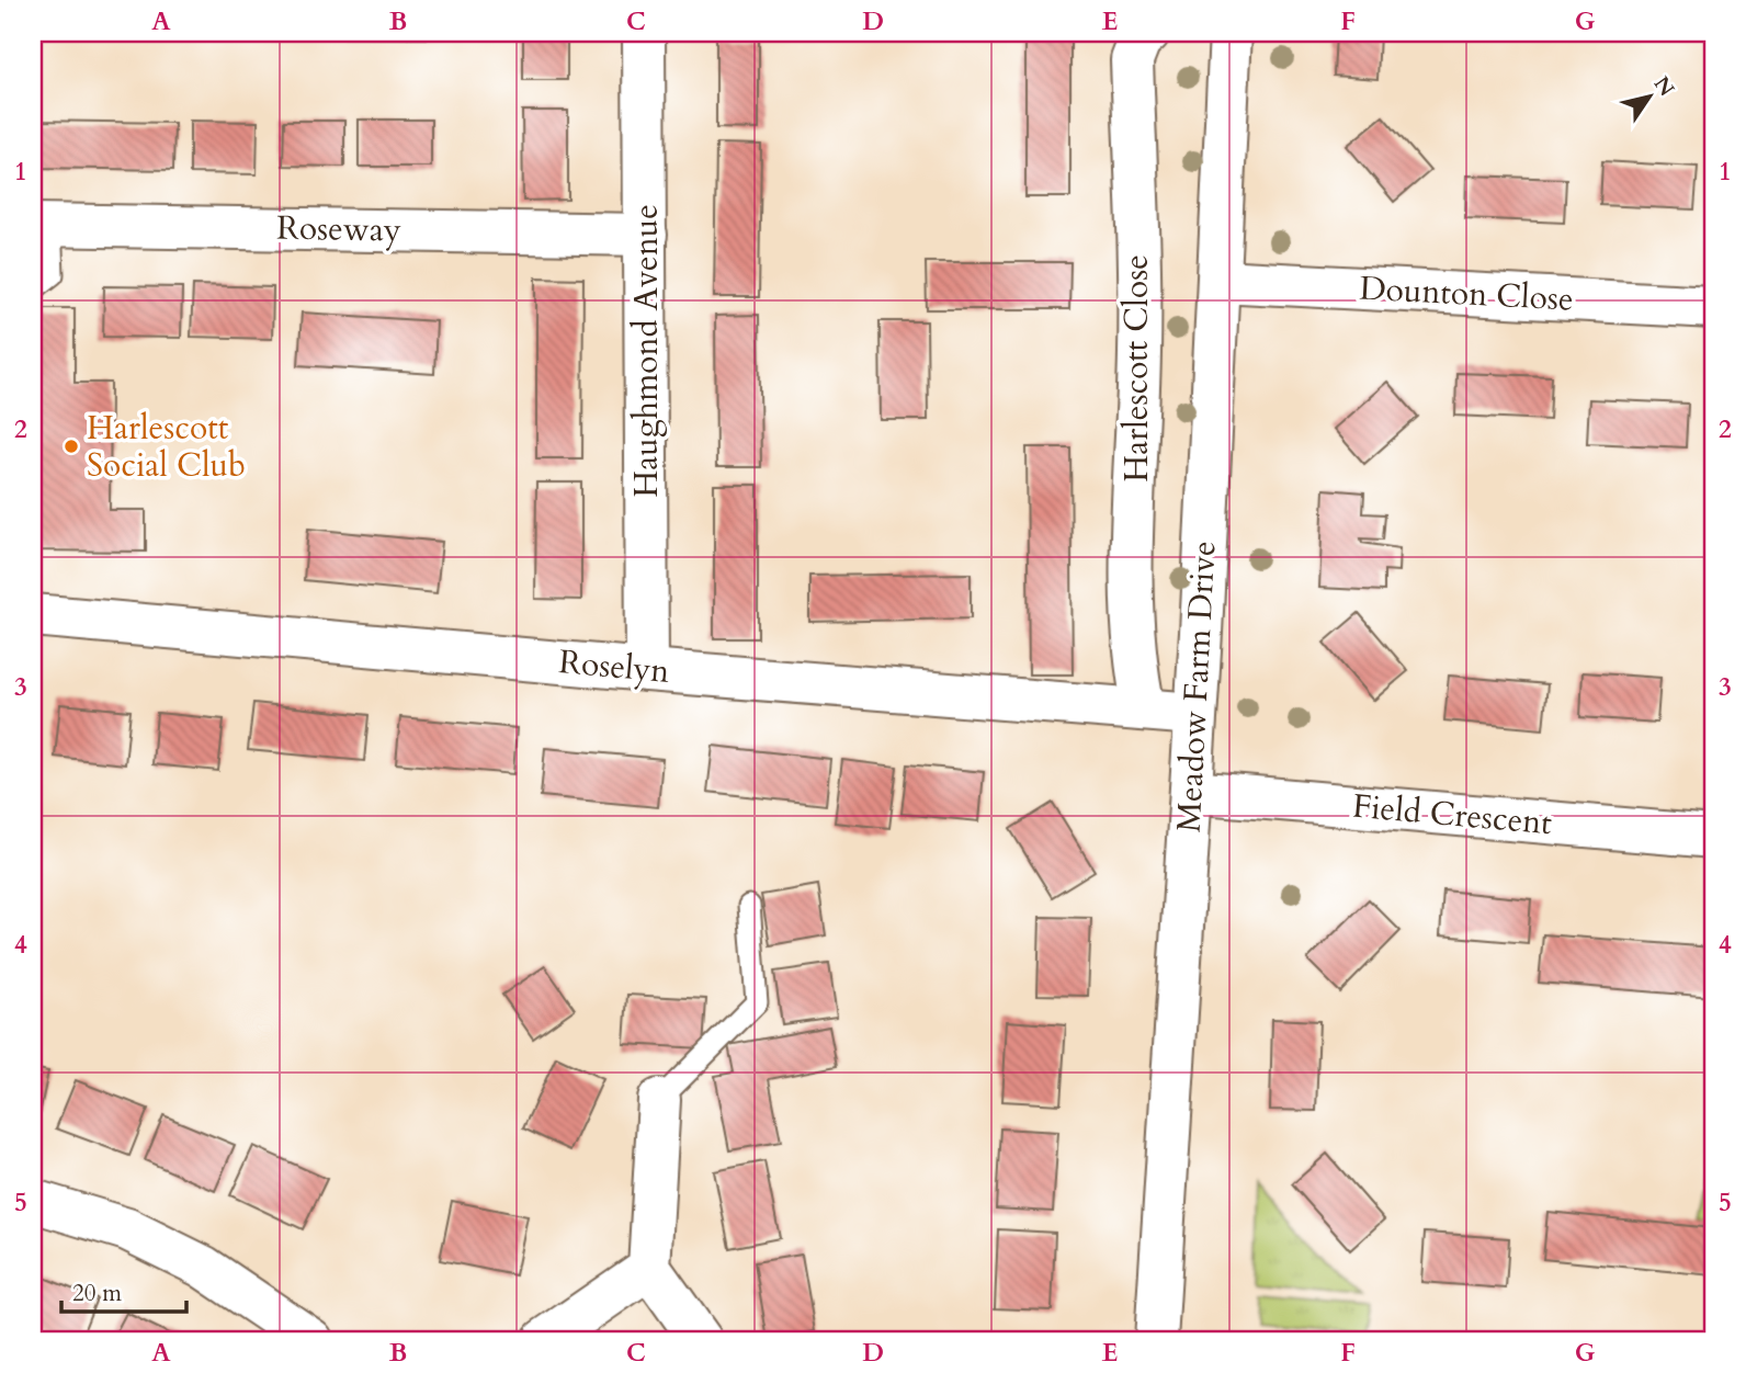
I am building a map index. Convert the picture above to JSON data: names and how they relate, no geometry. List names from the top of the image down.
{
  "streets": {
    "street": [
      "Roseway",
      "Dounton Close",
      "Haughmond Avenue",
      "Harlescott Close",
      "Roselyn",
      "Meadow Farm Drive",
      "Field Crescent"
    ]
  },
  "crossings": [
    ["Roseway", "Haughmond Avenue"],
    ["Dounton Close", "Meadow Farm Drive"],
    ["Haughmond Avenue", "Roselyn"],
    ["Harlescott Close", "Roselyn"],
    ["Roselyn", "Meadow Farm Drive"],
    ["Meadow Farm Drive", "Field Crescent"]
  ],
  "places": ["Harlescott Social Club"],
  "scale_bar": "20 m",
  "north": "top right",
  "grid": {
    "columns": [
      "A",
      "B",
      "C",
      "D",
      "E",
      "F",
      "G"
    ],
    "rows": [
      "1",
      "2",
      "3",
      "4",
      "5"
    ]
  }
}
